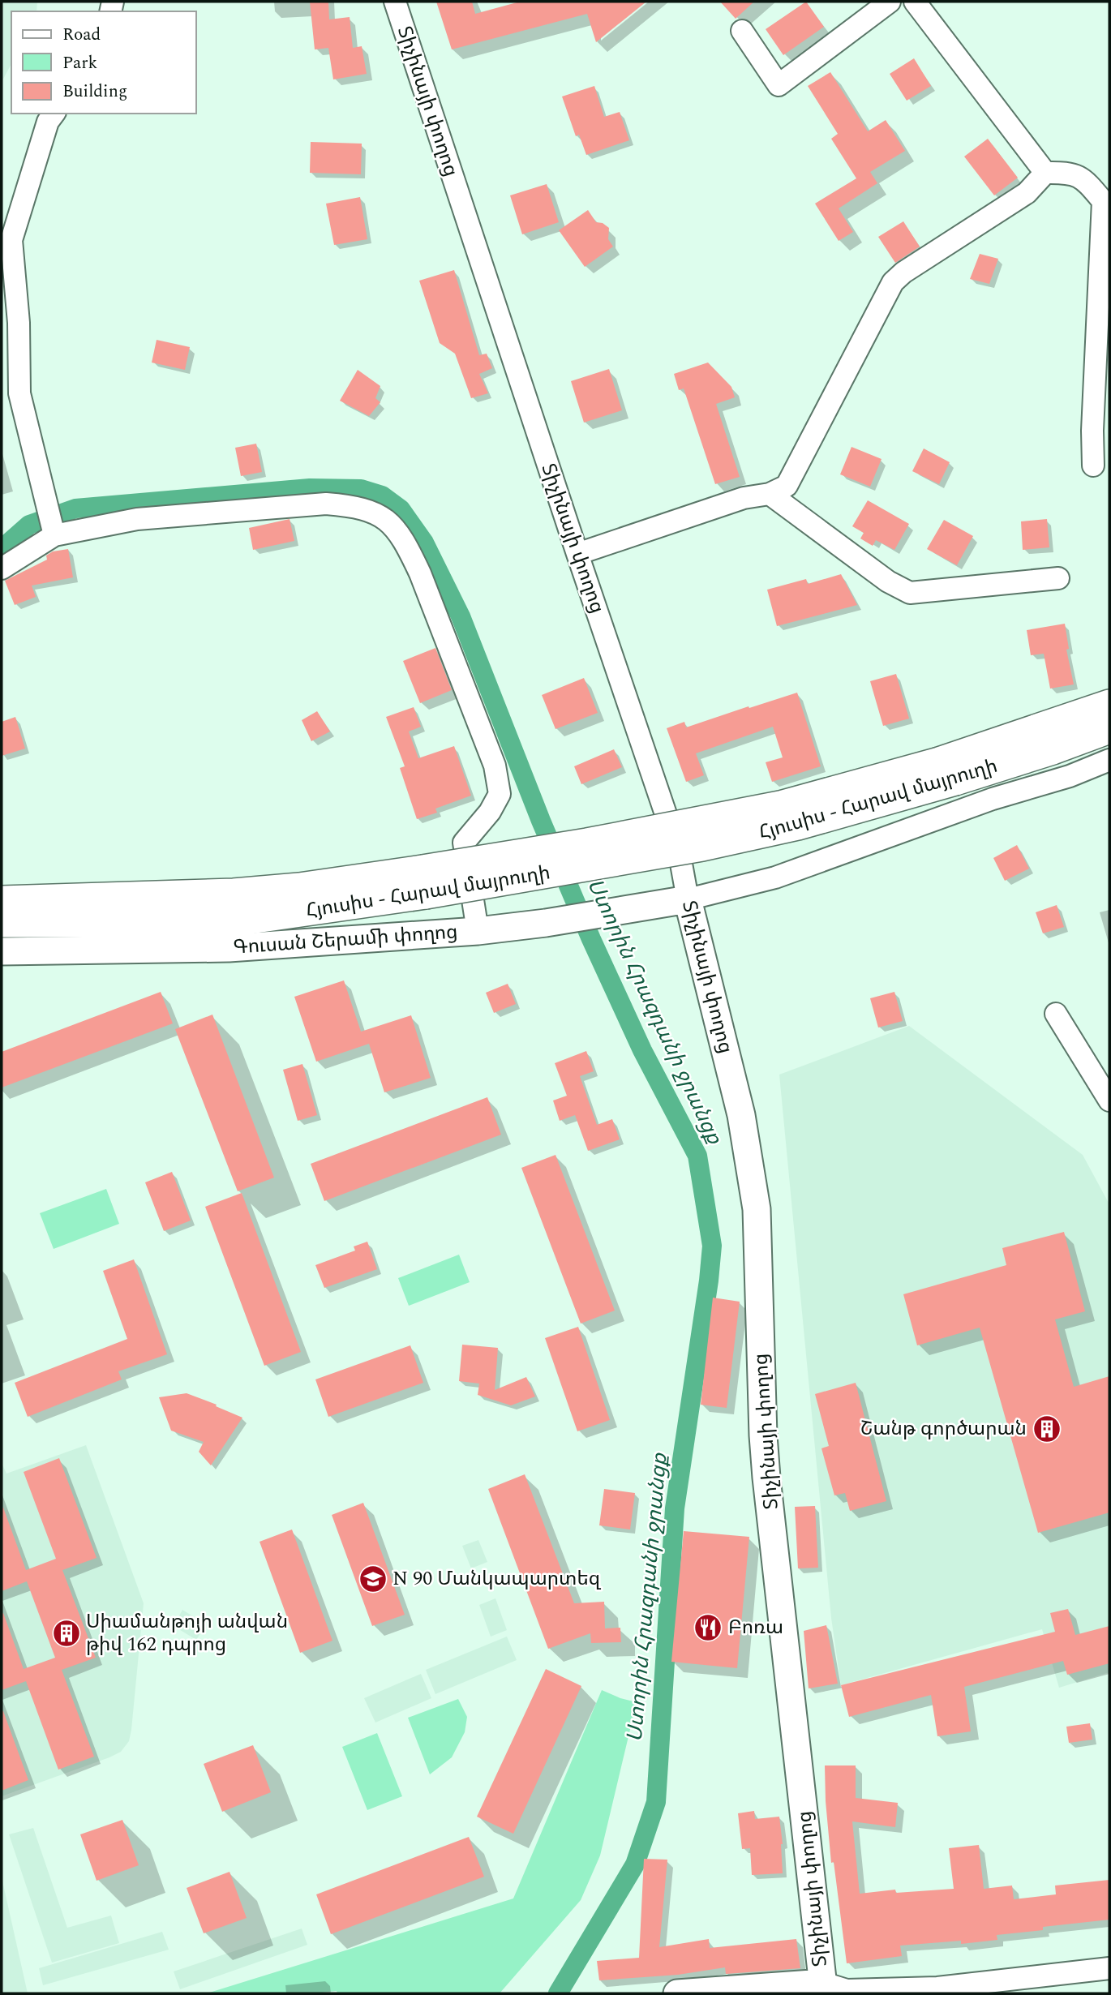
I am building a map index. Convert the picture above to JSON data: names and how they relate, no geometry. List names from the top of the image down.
{
  "streets": {
    "highway": ["Հյուսիս - Հարավ մայրուղի"],
    "main road": ["Տիչինայի փողոց", "Գուսան Շերամի փողոց"]
  },
  "crossings": [
    ["Տիչինայի փողոց", "Գուսան Շերամի փողոց"]
  ],
  "water": ["Ստորին Հրազդանի ջրանցք"],
  "places": {
    "building": ["Շանթ գործարան", "Սիամանթոյի անվան թիվ 162 դպրոց"],
    "school or university": ["N 90 Մանկապարտեզ"],
    "restaurant": ["Բոռա"]
  },
  "legend": ["Road", "Park", "Building"]
}
